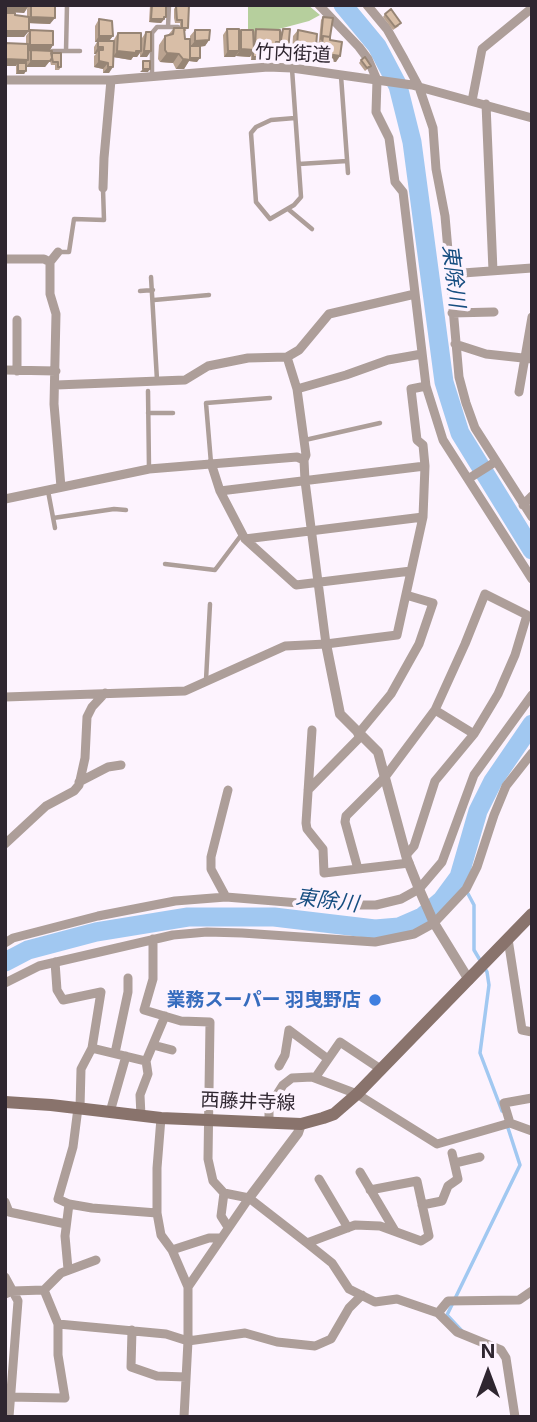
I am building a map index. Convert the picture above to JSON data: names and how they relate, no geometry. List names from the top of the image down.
{
  "streets": {
    "main road": ["西藤井寺線"],
    "street": ["竹内街道"]
  },
  "water": ["東除川"],
  "places": ["業務スーパー 羽曳野店"],
  "north": "top"
}
